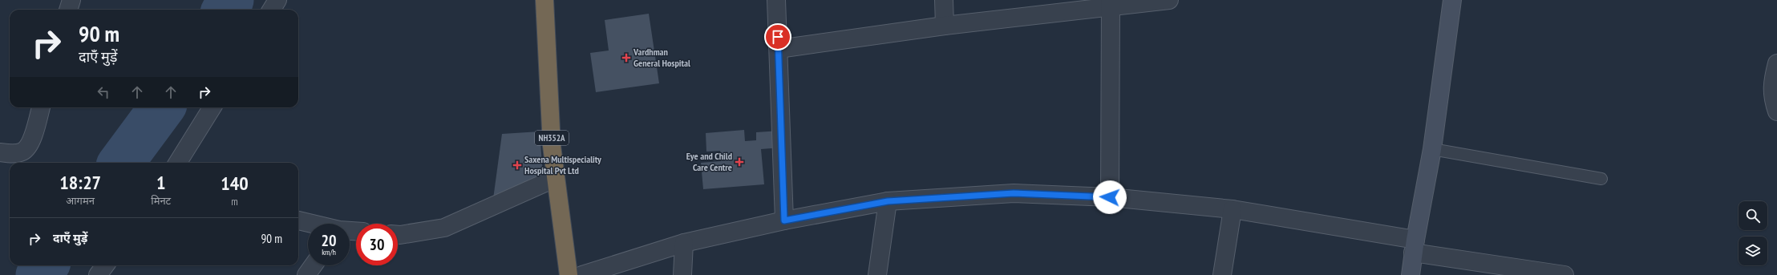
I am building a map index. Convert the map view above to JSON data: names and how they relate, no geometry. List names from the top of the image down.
{
  "streets": {
    "highway": ["NH352A"]
  },
  "places": {
    "health": ["Vardhman General Hospital", "Eye and Child Care Centre", "Saxena Multispeciality Hospital Pvt Ltd"]
  },
  "page": {
    "turn": ["90 m", "दाएँ मुड़ें"],
    "eta": [
      "18:27",
      "आगमन",
      "1",
      "मिनट",
      "140",
      "m"
    ],
    "list": [
      {
        "name": "दाएँ मुड़ें",
        "value": "90 m"
      }
    ],
    "speed": "20 km/h",
    "limit": "30"
  }
}
